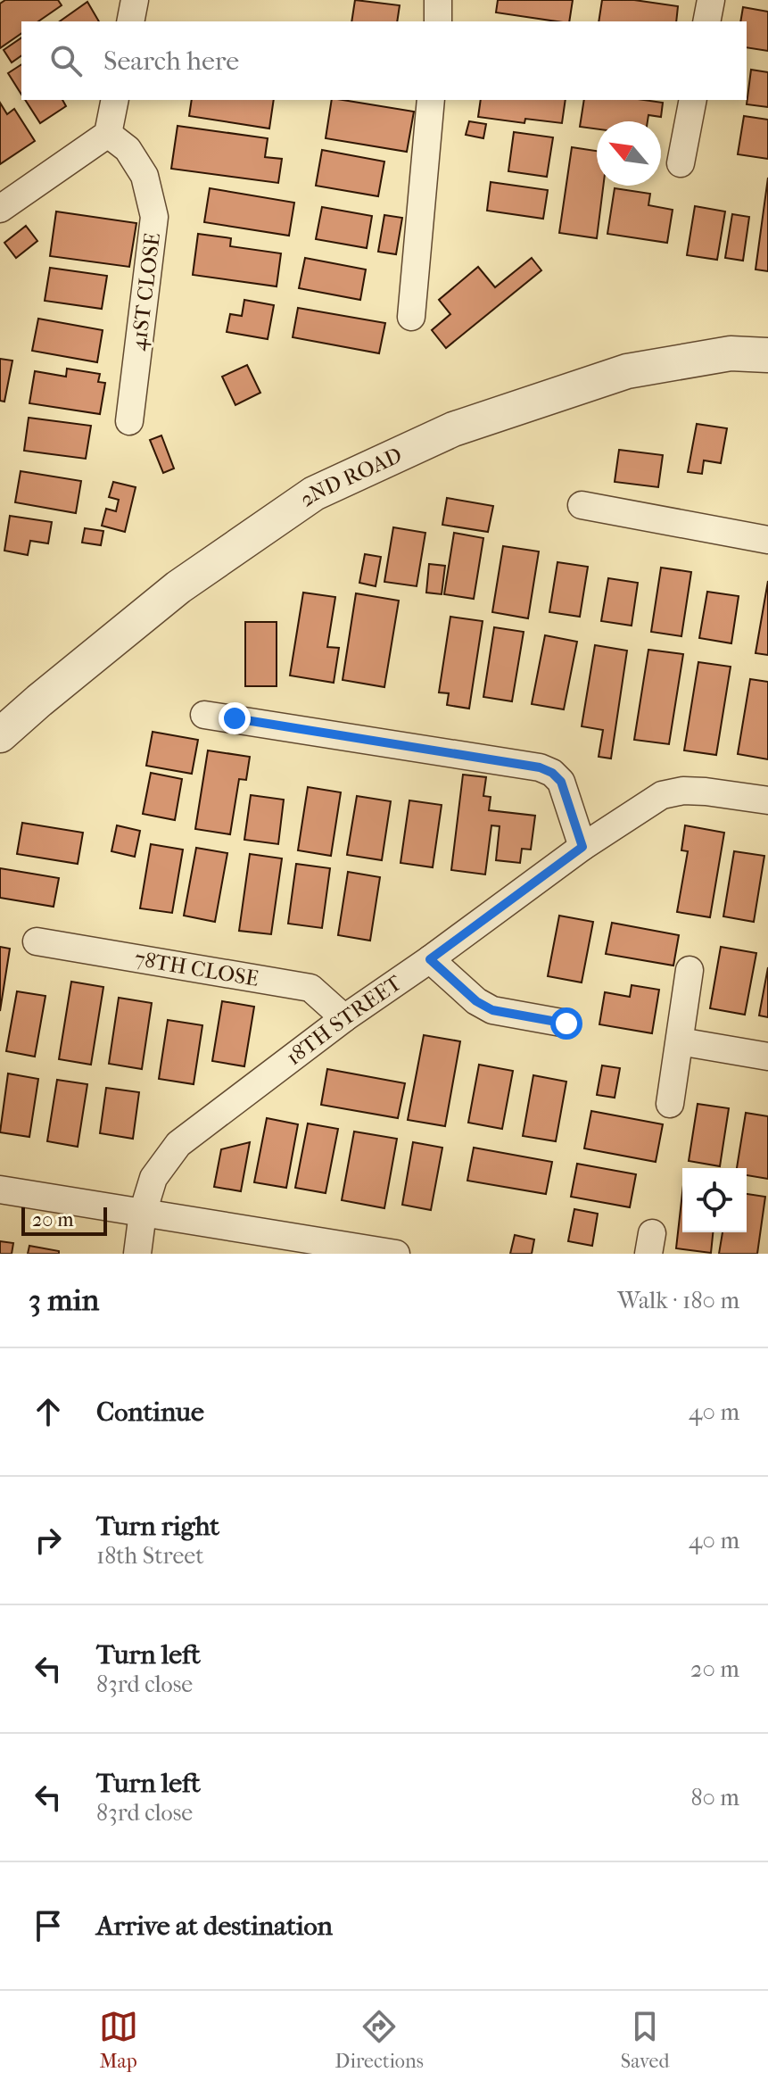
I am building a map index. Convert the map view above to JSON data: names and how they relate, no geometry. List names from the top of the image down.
{
  "streets": {
    "street": [
      "41ST CLOSE",
      "2ND ROAD",
      "78TH CLOSE",
      "18TH STREET"
    ]
  },
  "crossings": [
    ["78TH CLOSE", "18TH STREET"]
  ],
  "scale_bar": "20 m",
  "north": "top left",
  "page": {
    "search": "Search here",
    "scale": "20 m",
    "heading": ["3 min", "Walk · 180 m"],
    "list": [
      ["Continue", "40 m"],
      ["Turn right", "18th Street", "40 m"],
      ["Turn left", "83rd close", "20 m"],
      ["Turn left", "83rd close", "80 m"],
      "Arrive at destination"
    ],
    "nav": ["Map", "Directions", "Saved"]
  }
}
